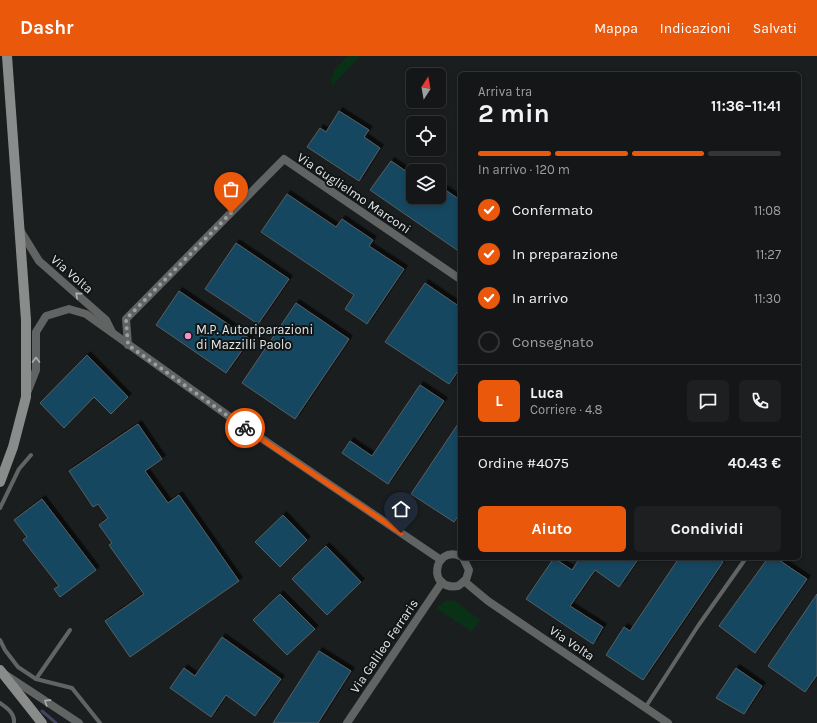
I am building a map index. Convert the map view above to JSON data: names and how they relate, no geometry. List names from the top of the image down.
{
  "streets": {
    "street": ["Via Guglielmo Marconi", "Via Volta", "Via Galileo Ferraris"]
  },
  "crossings": [
    ["Via Guglielmo Marconi", "Via Volta"]
  ],
  "places": ["M.P. Autoriparazioni di Mazzilli Paolo"],
  "north": "top",
  "page": {
    "header": "Dashr",
    "nav": ["Mappa", "Indicazioni", "Salvati"],
    "heading": ["2 min", "Arriva tra", "11:36–11:41"],
    "panel": [
      "Luca",
      "Corriere · 4.8",
      "Ordine #4075",
      "40.43 €"
    ],
    "bar": "In arrivo · 120 m",
    "list": [
      ["Confermato", "11:08"],
      ["In preparazione", "11:27"],
      ["In arrivo", "11:30"],
      "Consegnato"
    ],
    "round": "L",
    "buttons": ["Aiuto", "Condividi"]
  }
}
